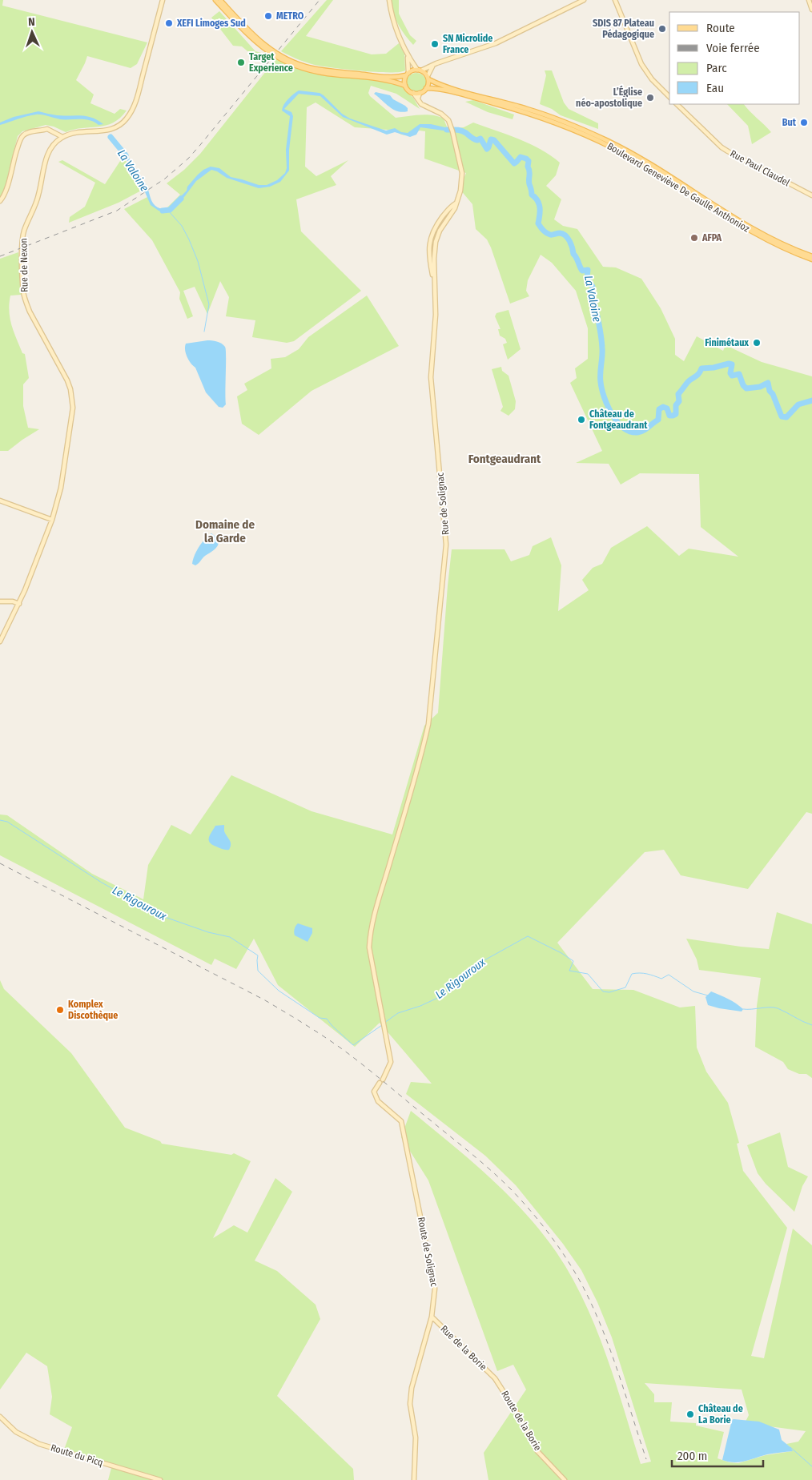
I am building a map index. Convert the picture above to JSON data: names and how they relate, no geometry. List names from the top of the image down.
{
  "streets": {
    "main road": ["Boulevard Geneviève De Gaulle Anthonioz"],
    "street": [
      "Rue Paul Claudel",
      "Rue de Nexon",
      "Rue de Solignac",
      "Route de Solignac",
      "Rue de la Borie",
      "Route de la Borie",
      "Route du Picq"
    ]
  },
  "crossings": [
    ["Route de Solignac", "Rue de la Borie"],
    ["Rue de la Borie", "Route de la Borie"]
  ],
  "districts": ["Fontgeaudrant", "Domaine de la Garde"],
  "water": ["La Valoine", "Le Rigouroux"],
  "places": [
    "METRO",
    "XEFI Limoges Sud",
    "SDIS 87 Plateau Pédagogique",
    "SN Microlide France",
    "Target Experience",
    "L’Église néo-apostolique",
    "But",
    "AFPA",
    "Finimétaux",
    "Château de Fontgeaudrant",
    "Komplex Discothèque",
    "Château de La Borie"
  ],
  "legend": [
    "Route",
    "Voie ferrée",
    "Parc",
    "Eau"
  ],
  "scale_bar": "200 m",
  "north": "top"
}
